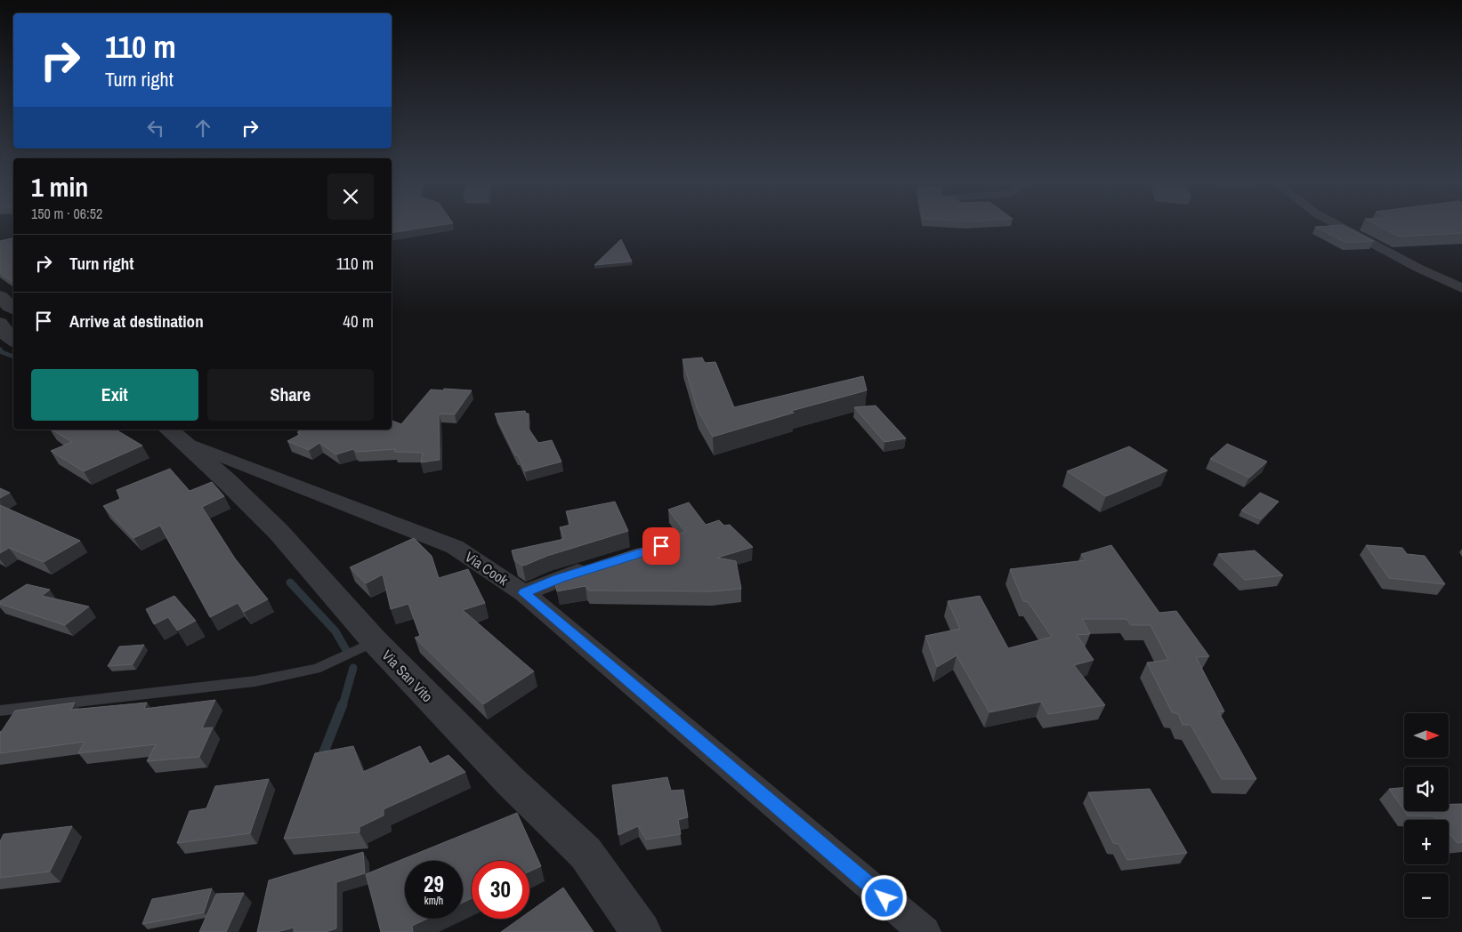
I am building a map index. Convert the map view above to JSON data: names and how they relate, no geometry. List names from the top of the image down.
{
  "streets": {
    "street": ["Via Cook", "Via San Vito"]
  },
  "crossings": [
    ["Via Cook", "Via San Vito"]
  ],
  "north": "right",
  "page": {
    "turn": ["110 m", "Turn right"],
    "heading": ["1 min", "150 m · 06:52"],
    "list": [
      {
        "name": "Turn right",
        "value": "110 m"
      },
      {
        "name": "Arrive at destination",
        "value": "40 m"
      }
    ],
    "buttons": ["Exit", "Share"],
    "map_buttons": ["+", "−"],
    "speed": "29 km/h",
    "limit": "30"
  }
}
